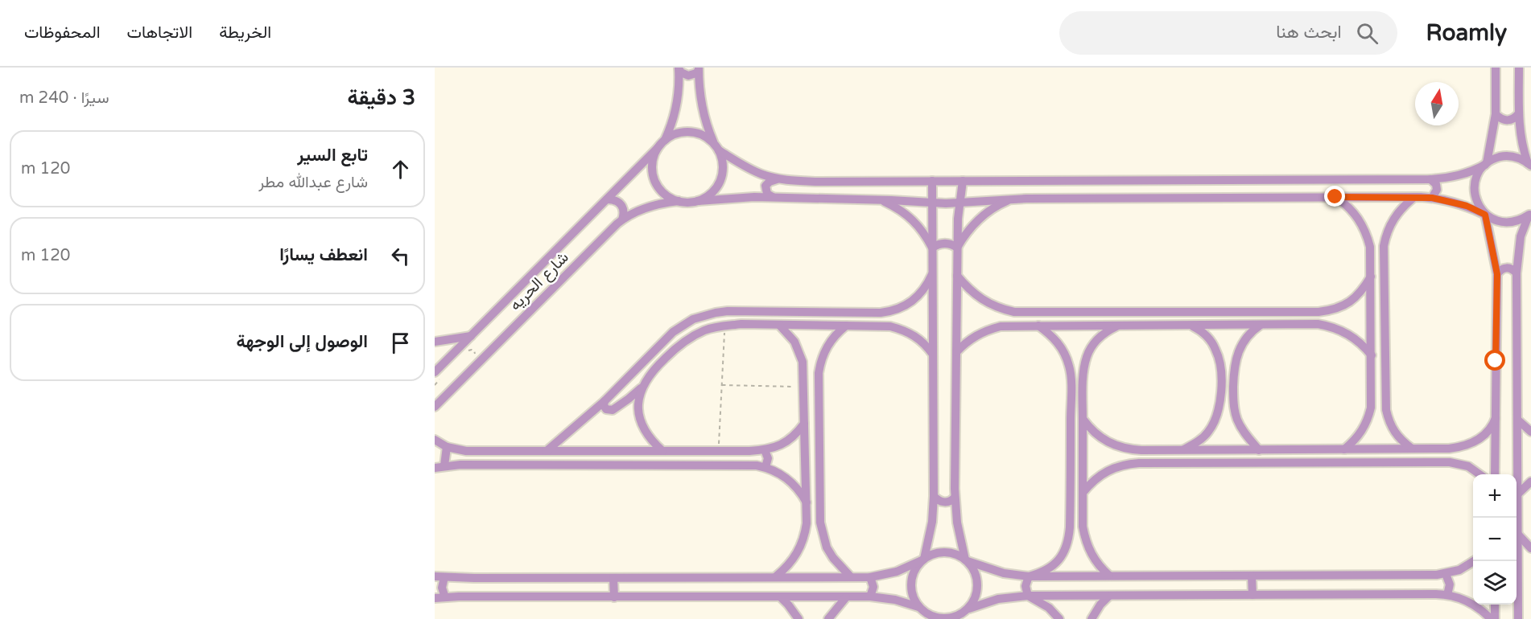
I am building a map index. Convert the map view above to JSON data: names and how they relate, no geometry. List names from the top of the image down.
{
  "streets": {
    "street": ["شارع الحريه"]
  },
  "north": "top",
  "page": {
    "header": "Roamly",
    "search": "ابحث هنا",
    "nav": ["الخريطة", "الاتجاهات", "المحفوظات"],
    "heading": ["3 دقيقة", "سيرًا · 240 m"],
    "list": [
      ["تابع السير", "شارع عبدالله مطر", "120 m"],
      ["انعطف يسارًا", "120 m"],
      "الوصول إلى الوجهة"
    ],
    "map_buttons": ["+", "−"]
  }
}
